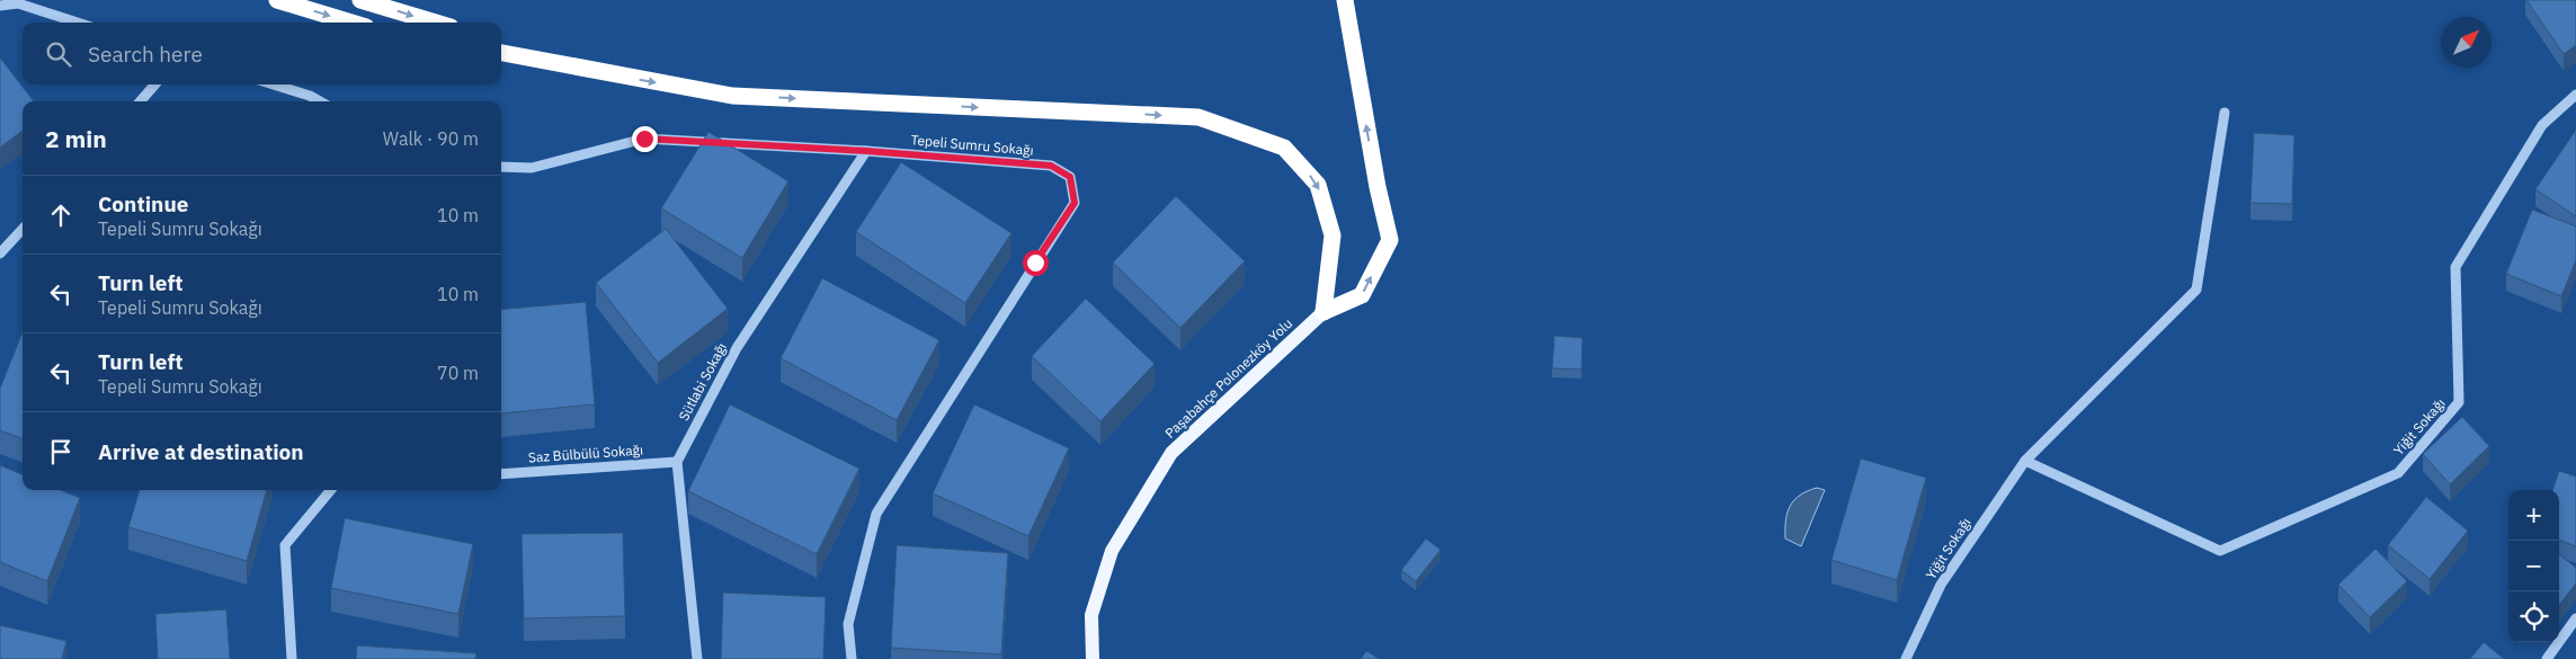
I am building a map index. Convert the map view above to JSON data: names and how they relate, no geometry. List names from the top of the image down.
{
  "streets": {
    "main road": ["Paşabahçe Polonezköy Yolu"],
    "street": [
      "Tepeli Sumru Sokağı",
      "Sütlabi Sokağı",
      "Yiğit Sokağı",
      "Saz Bülbülü Sokağı"
    ]
  },
  "crossings": [
    ["Tepeli Sumru Sokağı", "Sütlabi Sokağı"],
    ["Sütlabi Sokağı", "Saz Bülbülü Sokağı"]
  ],
  "north": "top right",
  "page": {
    "search": "Search here",
    "heading": ["2 min", "Walk · 90 m"],
    "list": [
      ["Continue", "Tepeli Sumru Sokağı", "10 m"],
      ["Turn left", "Tepeli Sumru Sokağı", "10 m"],
      ["Turn left", "Tepeli Sumru Sokağı", "70 m"],
      "Arrive at destination"
    ],
    "map_buttons": ["+", "−"]
  }
}
